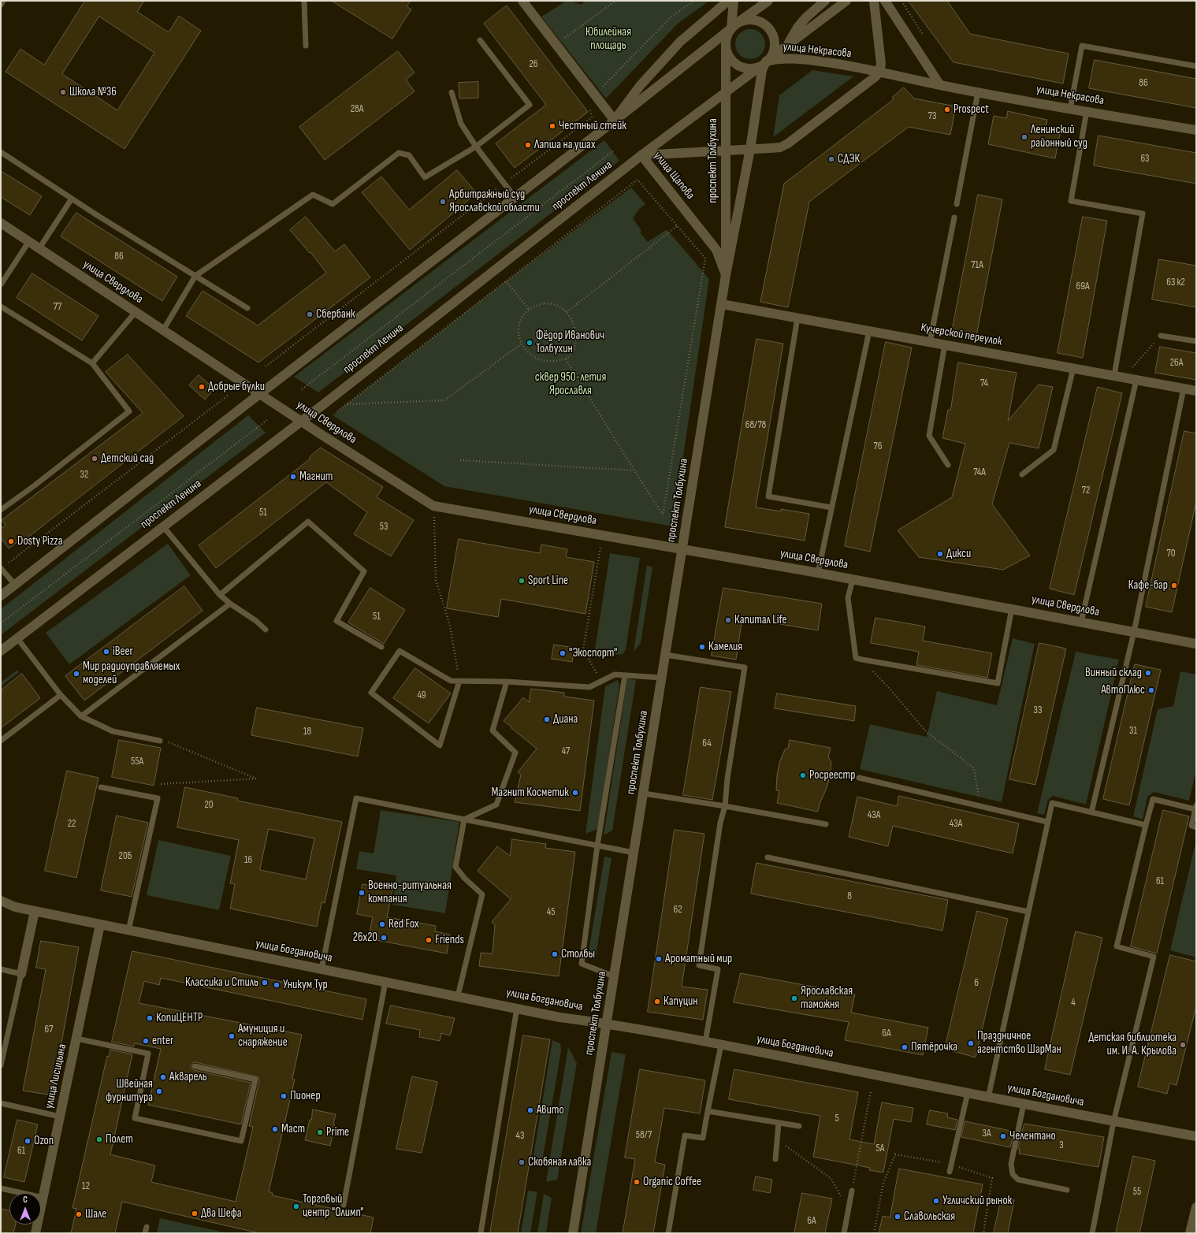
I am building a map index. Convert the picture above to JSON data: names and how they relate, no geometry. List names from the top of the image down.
{
  "streets": {
    "street": [
      "улица Некрасова",
      "проспект Толбухина",
      "улица Щапова",
      "проспект Ленина",
      "улица Свердлова",
      "Кучерской переулок",
      "улица Богдановича",
      "улица Лисицына"
    ]
  },
  "crossings": [
    ["улица Некрасова", "проспект Толбухина"],
    ["улица Некрасова", "проспект Ленина"],
    ["проспект Толбухина", "улица Щапова"],
    ["проспект Толбухина", "проспект Ленина"],
    ["проспект Толбухина", "улица Свердлова"],
    ["проспект Толбухина", "Кучерской переулок"],
    ["проспект Толбухина", "улица Богдановича"],
    ["улица Щапова", "проспект Ленина"],
    ["проспект Ленина", "улица Свердлова"],
    ["улица Богдановича", "улица Лисицына"]
  ],
  "parks": ["Юбилейная площадь", "сквер 950-летия Ярославля"],
  "places": [
    "Школа №36",
    "Prospect",
    "Честный стейк",
    "Ленинский районный суд",
    "Лапша на ушах",
    "СДЭК",
    "Арбитражный суд Ярославской области",
    "Сбербанк",
    "Фёдор Иванович Толбухин",
    "Добрые булки",
    "Детский сад",
    "Магнит",
    "Dosty Pizza",
    "Дикси",
    "Sport Line",
    "Кафе-бар",
    "Капитал Life",
    "Камелия",
    "iBeer",
    "\"Экоспорт\"",
    "Винный склад",
    "Мир радиоуправляемых моделей",
    "АвтоПлюс",
    "Диана",
    "Росреестр",
    "Магнит Косметик",
    "Военно-ритуальная компания",
    "Red Fox",
    "26x20",
    "Friends",
    "Столбы",
    "Ароматный мир",
    "Классика и Стиль",
    "Уникум Тур",
    "Ярославская таможня",
    "Капуцин",
    "КопиЦЕНТР",
    "Амуниция и снаряжение",
    "enter",
    "Праздничное агентство ШарМан",
    "Детская библиотека им. И. А. Крылова",
    "Пятёрочка",
    "Акварель",
    "Швейная фурнитура",
    "Пионер",
    "Авито",
    "Маст",
    "Prime",
    "Челентано",
    "Полет",
    "Ozon",
    "Скобяная лавка",
    "Organic Coffee",
    "Угличский рынок",
    "Торговый центр \"Олимп\"",
    "Два Шефа",
    "Шале",
    "Славольская"
  ],
  "house_numbers": [
    "26",
    "86",
    "28А",
    "73",
    "63",
    "86",
    "71А",
    "63 к2",
    "69А",
    "77",
    "26А",
    "74",
    "68/78",
    "76",
    "74А",
    "32",
    "72",
    "51",
    "53",
    "70",
    "51",
    "49",
    "33",
    "31",
    "18",
    "64",
    "47",
    "55А",
    "20",
    "43А",
    "22",
    "43А",
    "20Б",
    "16",
    "61",
    "8",
    "62",
    "45",
    "6",
    "4",
    "67",
    "6А",
    "5",
    "3А",
    "58/7",
    "43",
    "3",
    "5А",
    "61",
    "12",
    "55",
    "6А"
  ],
  "north": "top"
}
